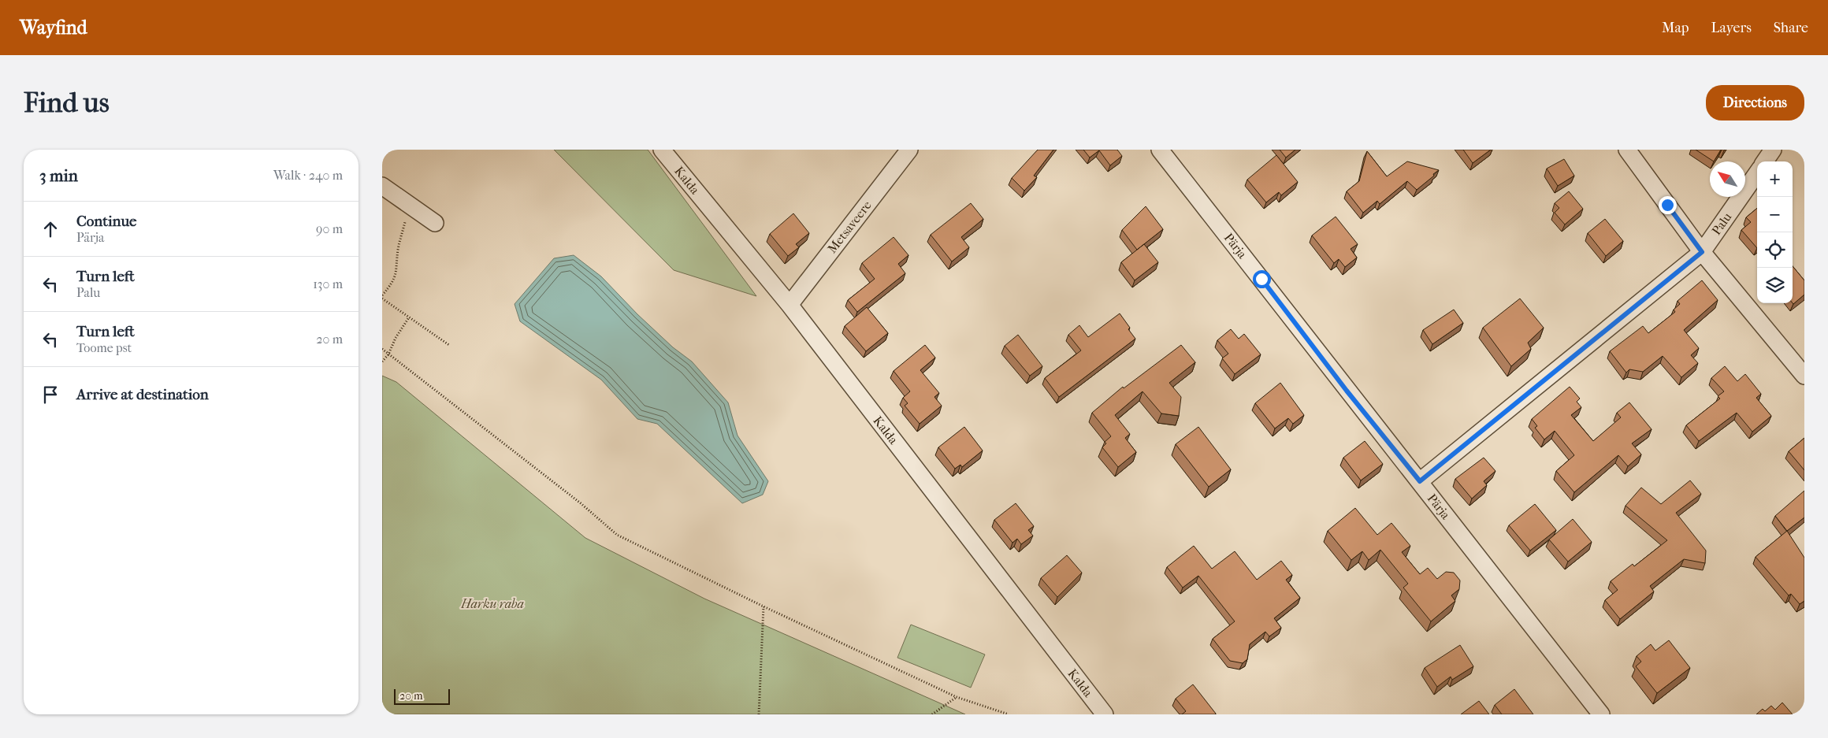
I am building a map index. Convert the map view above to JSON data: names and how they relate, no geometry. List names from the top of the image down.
{
  "streets": {
    "street": [
      "Kalda",
      "Palu",
      "Metsaveere",
      "Pärja"
    ]
  },
  "crossings": [
    ["Kalda", "Metsaveere"],
    ["Palu", "Pärja"]
  ],
  "parks": ["Harku raba"],
  "scale_bar": "20 m",
  "north": "top left",
  "page": {
    "header": "Wayfind",
    "nav": ["Map", "Layers", "Share"],
    "buttons": "Directions",
    "title": "Find us",
    "heading": ["3 min", "Walk · 240 m"],
    "map_buttons": ["+", "−"],
    "list": [
      ["Continue", "Pärja", "90 m"],
      ["Turn left", "Palu", "130 m"],
      ["Turn left", "Toome pst", "20 m"],
      "Arrive at destination"
    ],
    "scale": "20 m"
  }
}
